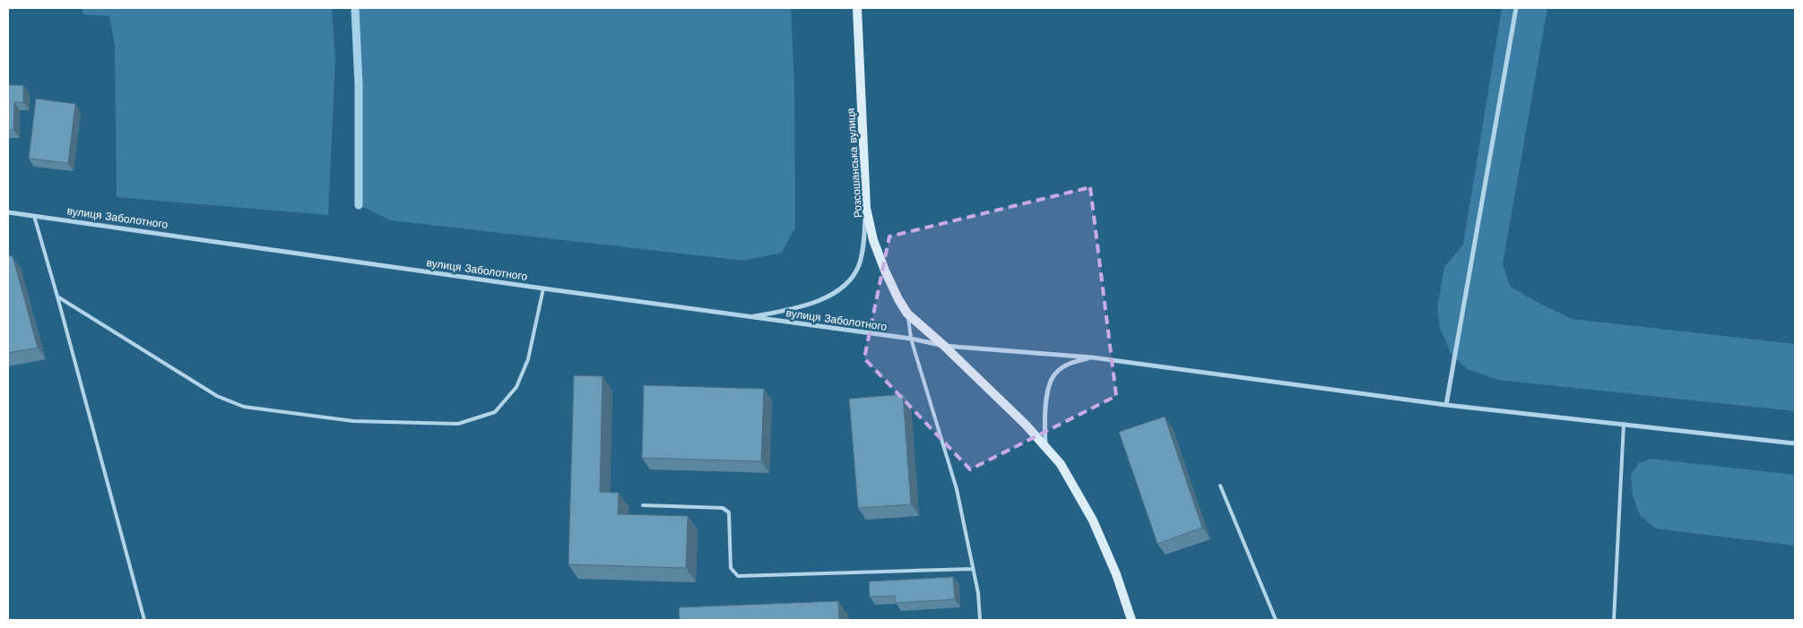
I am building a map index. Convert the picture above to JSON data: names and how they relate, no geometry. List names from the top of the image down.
{
  "streets": {
    "street": ["Розсошанська вулиця", "вулиця Заболотного"]
  },
  "crossings": [
    ["Розсошанська вулиця", "вулиця Заболотного"]
  ]
}
